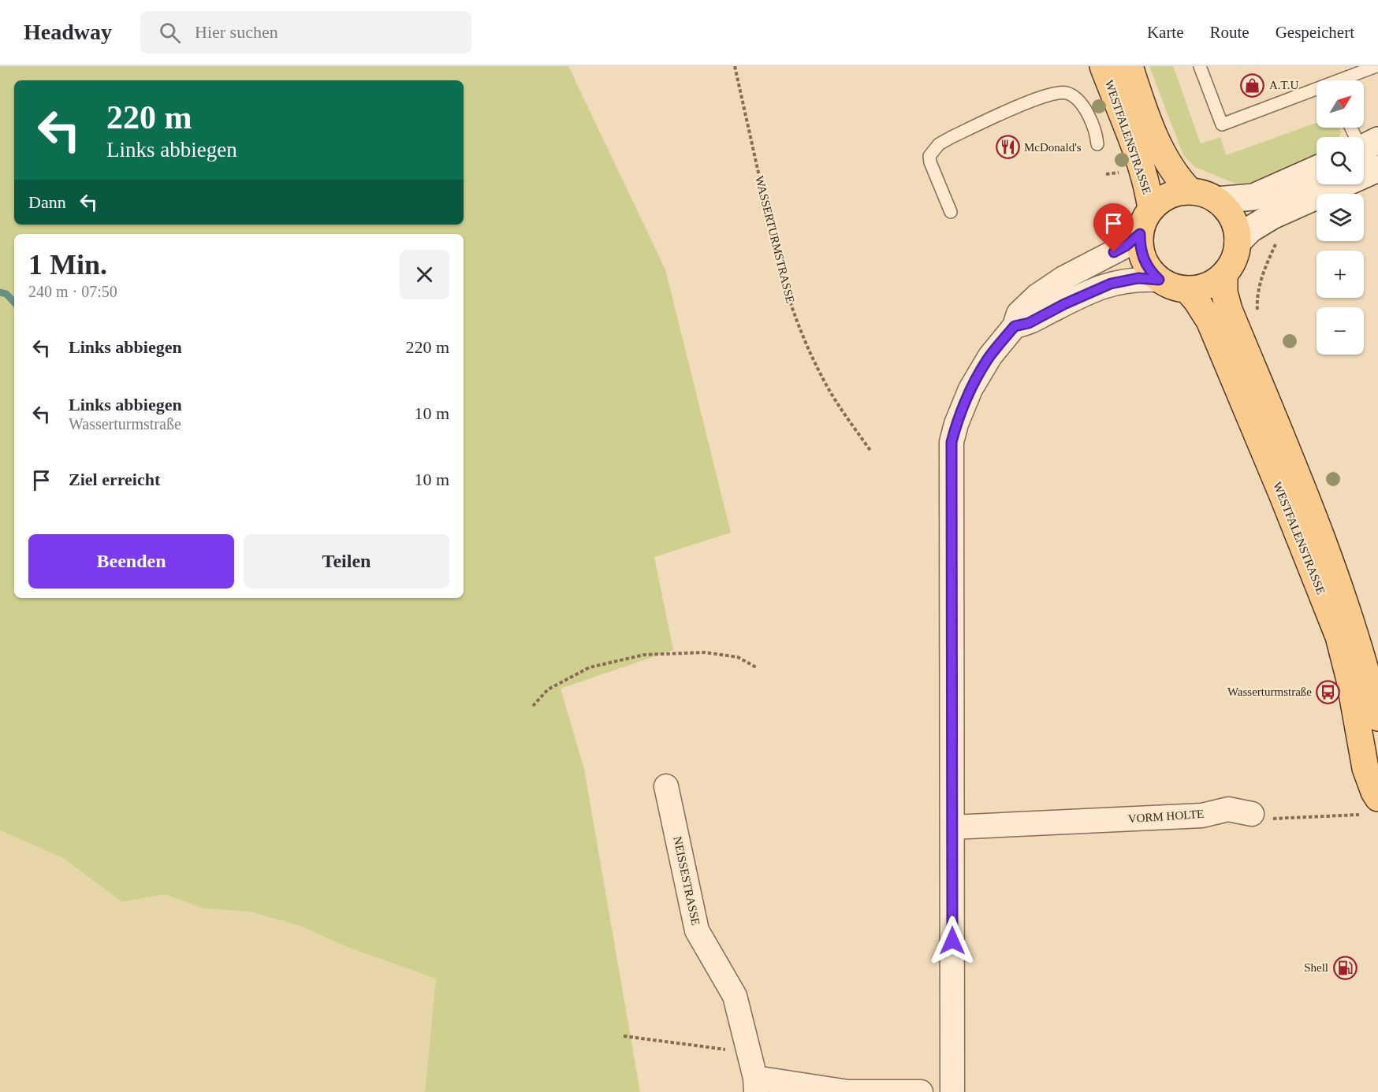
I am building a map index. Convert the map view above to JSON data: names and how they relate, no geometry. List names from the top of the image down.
{
  "streets": {
    "main road": ["WESTFALENSTRASSE"],
    "street": ["VORM HOLTE", "NEISSESTRASSE"],
    "path": ["WASSERTURMSTRASSE"]
  },
  "places": {
    "shop": ["A.T.U"],
    "restaurant": ["McDonald's"],
    "bus stop": ["Wasserturmstraße"],
    "fuel station": ["Shell"]
  },
  "north": "top right",
  "page": {
    "header": "Headway",
    "search": "Hier suchen",
    "nav": ["Karte", "Route", "Gespeichert"],
    "map_buttons": ["+", "−"],
    "turn": ["220 m", "Links abbiegen"],
    "then": "Dann",
    "heading": ["1 Min.", "240 m · 07:50"],
    "list": [
      {
        "name": "Links abbiegen",
        "value": "220 m"
      },
      {
        "name": "Links abbiegen",
        "note": "Wasserturmstraße",
        "value": "10 m"
      },
      {
        "name": "Ziel erreicht",
        "value": "10 m"
      }
    ],
    "buttons": ["Beenden", "Teilen"]
  }
}
